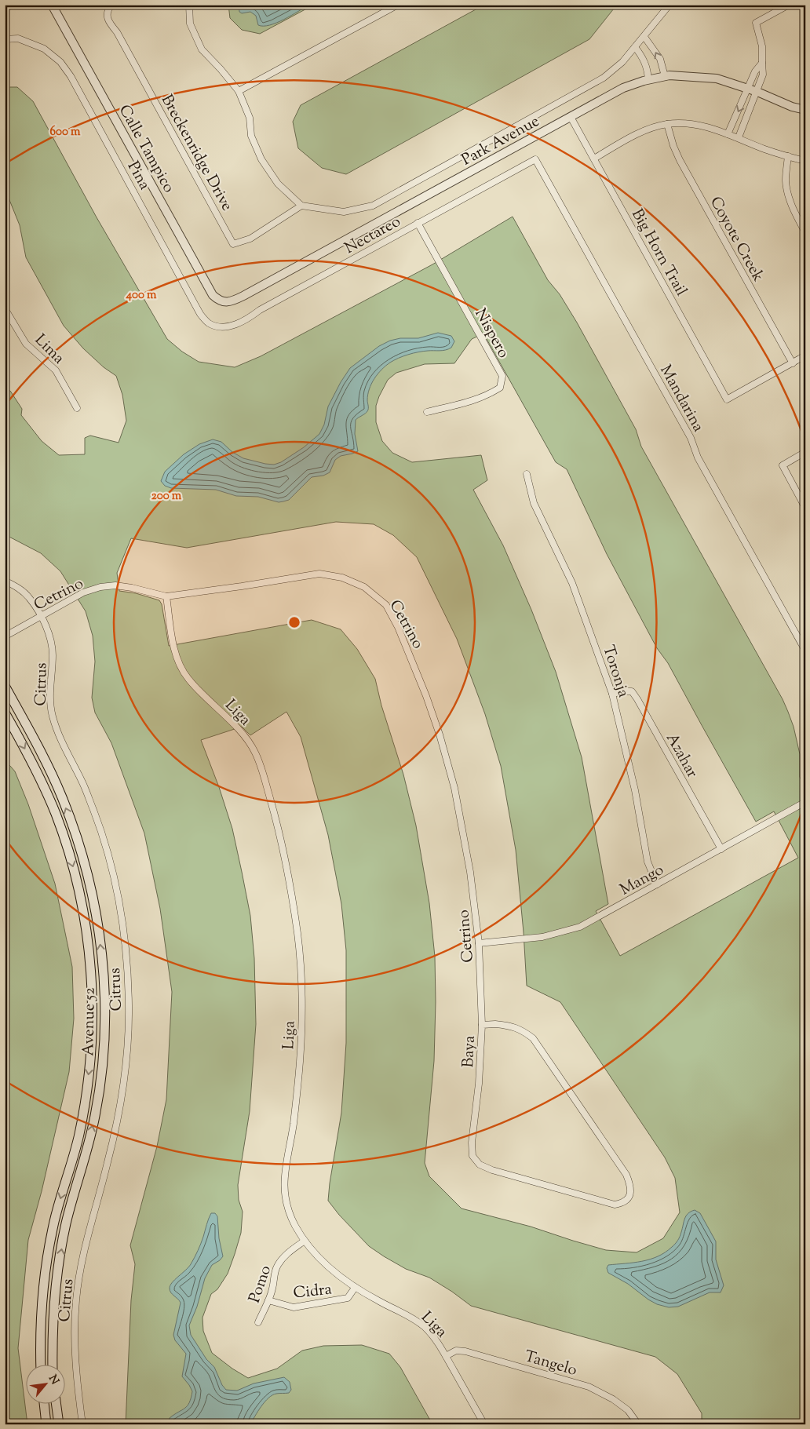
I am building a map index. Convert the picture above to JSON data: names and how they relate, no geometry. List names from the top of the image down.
{
  "streets": {
    "main road": ["Avenue 52"],
    "street": [
      "Park Avenue",
      "Calle Tampico",
      "Breckenridge Drive",
      "Pina",
      "Nectareo",
      "Coyote Creek",
      "Big Horn Trail",
      "Nispero",
      "Lima",
      "Mandarina",
      "Cetrino",
      "Toronja",
      "Citrus",
      "Liga",
      "Azahar",
      "Mango",
      "Baya",
      "Pomo",
      "Cidra",
      "Tangelo"
    ]
  },
  "crossings": [
    ["Park Avenue", "Calle Tampico"],
    ["Park Avenue", "Big Horn Trail"],
    ["Pina", "Nectareo"],
    ["Nectareo", "Nispero"],
    ["Nectareo", "Mandarina"],
    ["Coyote Creek", "Big Horn Trail"],
    ["Cetrino", "Citrus"],
    ["Cetrino", "Liga"],
    ["Cetrino", "Mango"],
    ["Cetrino", "Baya"],
    ["Toronja", "Azahar"],
    ["Toronja", "Mango"],
    ["Liga", "Pomo"],
    ["Liga", "Cidra"],
    ["Liga", "Tangelo"],
    ["Azahar", "Mango"],
    ["Pomo", "Cidra"]
  ],
  "north": "top right",
  "rings": ["600 m", "400 m", "200 m"]
}
